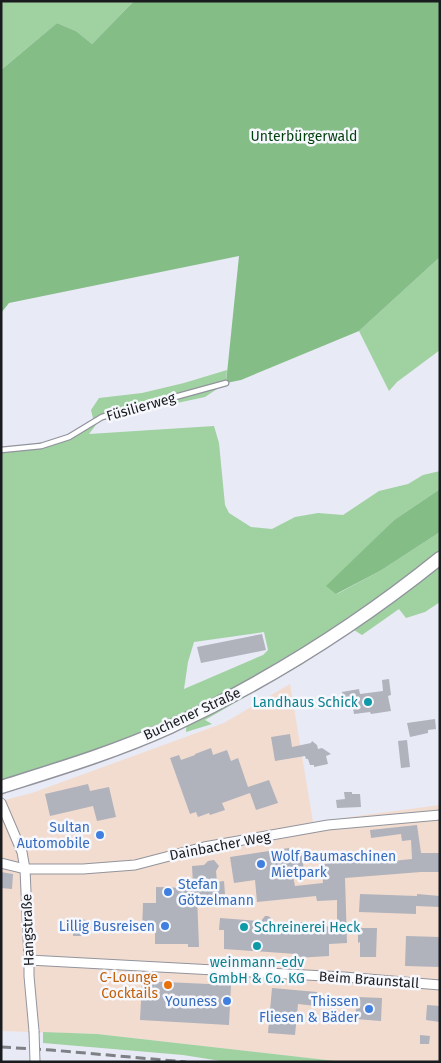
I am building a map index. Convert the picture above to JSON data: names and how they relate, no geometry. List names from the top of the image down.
{
  "streets": {
    "main road": ["Buchener Straße"],
    "street": ["Dainbacher Weg", "Hangstraße", "Beim Braunstall"],
    "lane": ["Füsilierweg"]
  },
  "crossings": [
    ["Dainbacher Weg", "Hangstraße"],
    ["Hangstraße", "Beim Braunstall"]
  ],
  "parks": ["Unterbürgerwald"],
  "places": [
    "Landhaus Schick",
    "Sultan Automobile",
    "Wolf Baumaschinen Mietpark",
    "Stefan Götzelmann",
    "Lillig Busreisen",
    "Schreinerei Heck",
    "weinmann-edv GmbH & Co. KG",
    "C-Lounge Cocktails",
    "Youness",
    "Thissen Fliesen & Bäder"
  ]
}
